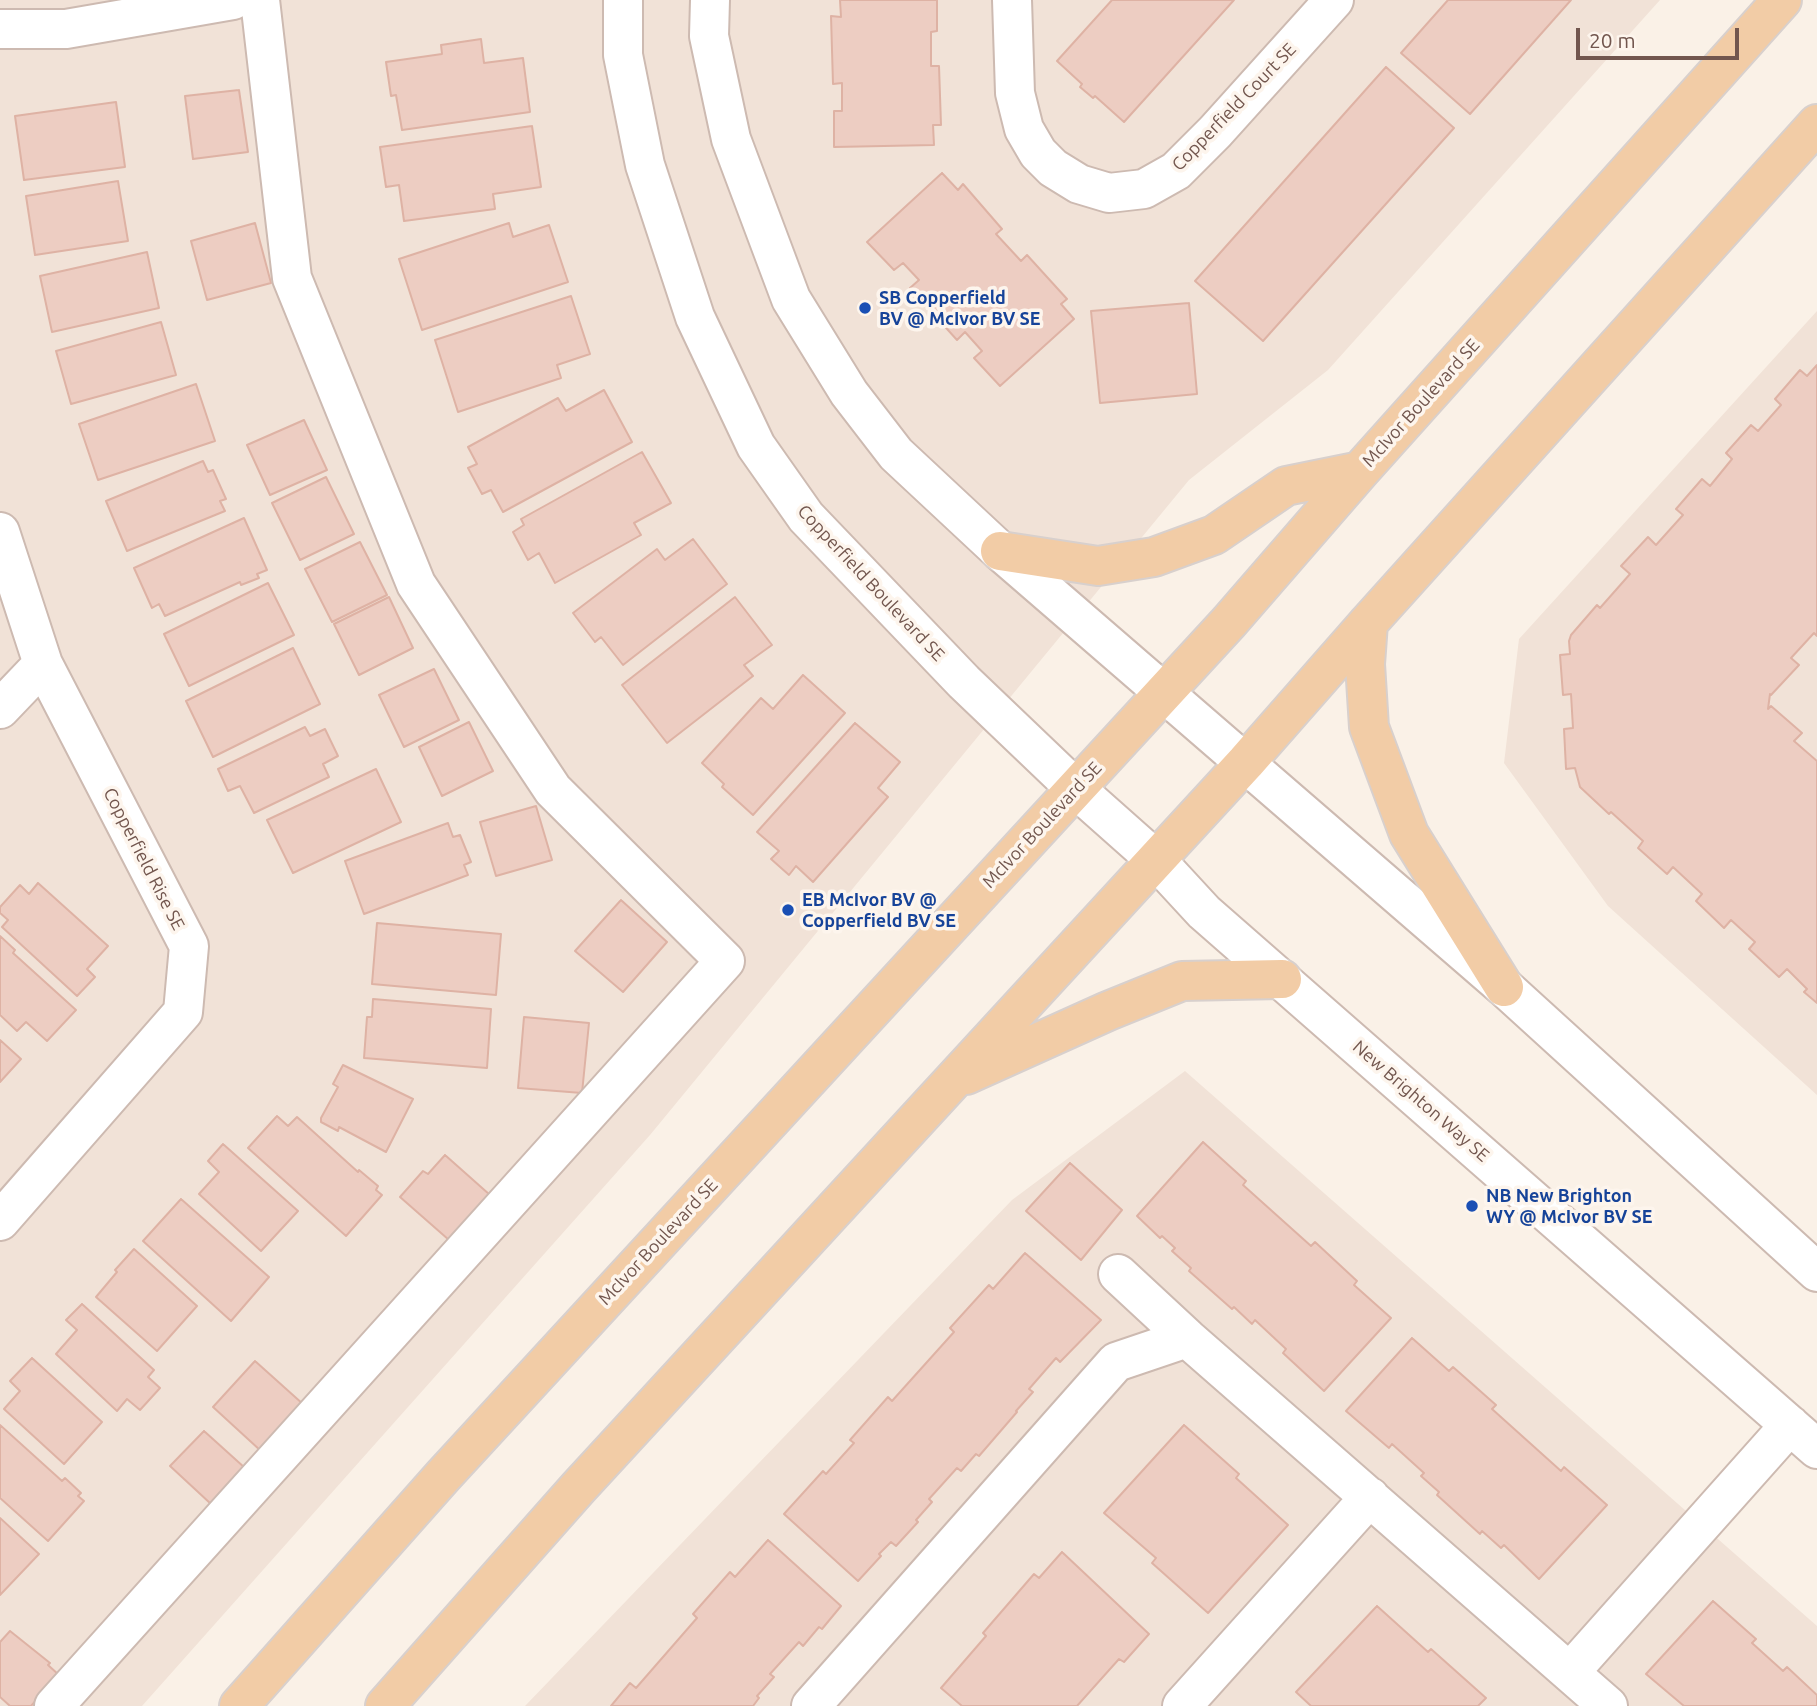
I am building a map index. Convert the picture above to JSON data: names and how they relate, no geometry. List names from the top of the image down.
{
  "streets": {
    "main road": ["McIvor Boulevard SE"],
    "street": [
      "Copperfield Court SE",
      "Copperfield Boulevard SE",
      "Copperfield Rise SE",
      "New Brighton Way SE"
    ]
  },
  "crossings": [
    ["McIvor Boulevard SE", "Copperfield Boulevard SE"],
    ["Copperfield Boulevard SE", "New Brighton Way SE"]
  ],
  "places": ["SB Copperfield BV @ McIvor BV SE", "EB McIvor BV @ Copperfield BV SE", "NB New Brighton WY @ McIvor BV SE"],
  "scale_bar": "20 m"
}
